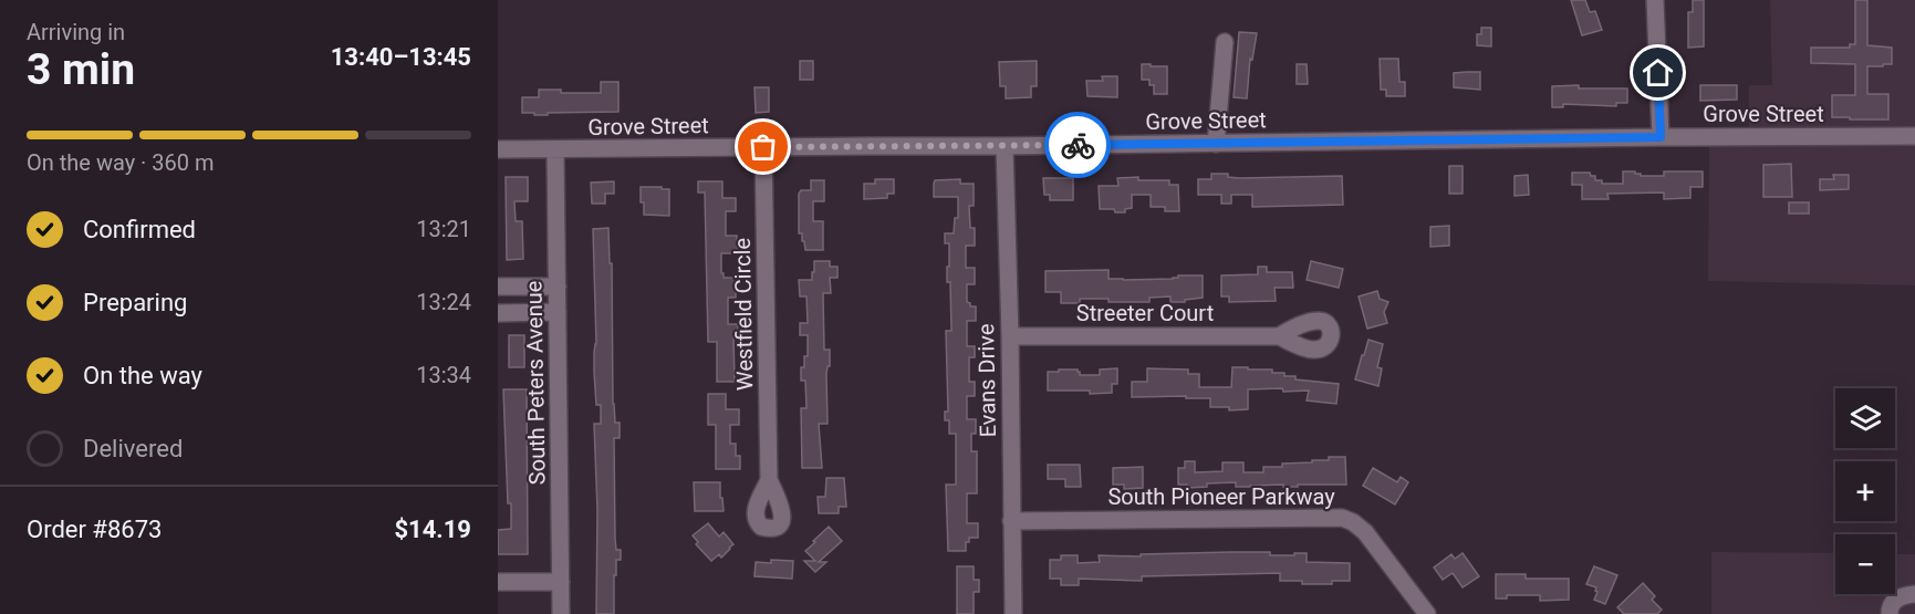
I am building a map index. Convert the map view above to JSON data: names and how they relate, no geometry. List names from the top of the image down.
{
  "streets": {
    "street": [
      "Grove Street",
      "Streeter Court",
      "Westfield Circle",
      "Evans Drive",
      "South Peters Avenue",
      "South Pioneer Parkway"
    ]
  },
  "crossings": [
    ["Grove Street", "Westfield Circle"],
    ["Grove Street", "Evans Drive"],
    ["Grove Street", "South Peters Avenue"],
    ["Streeter Court", "Evans Drive"],
    ["Evans Drive", "South Pioneer Parkway"]
  ],
  "page": {
    "heading": ["3 min", "Arriving in", "13:40–13:45"],
    "panel": ["Order #8673", "$14.19"],
    "bar": "On the way · 360 m",
    "list": [
      ["Confirmed", "13:21"],
      ["Preparing", "13:24"],
      ["On the way", "13:34"],
      "Delivered"
    ],
    "map_buttons": ["+", "−"]
  }
}
